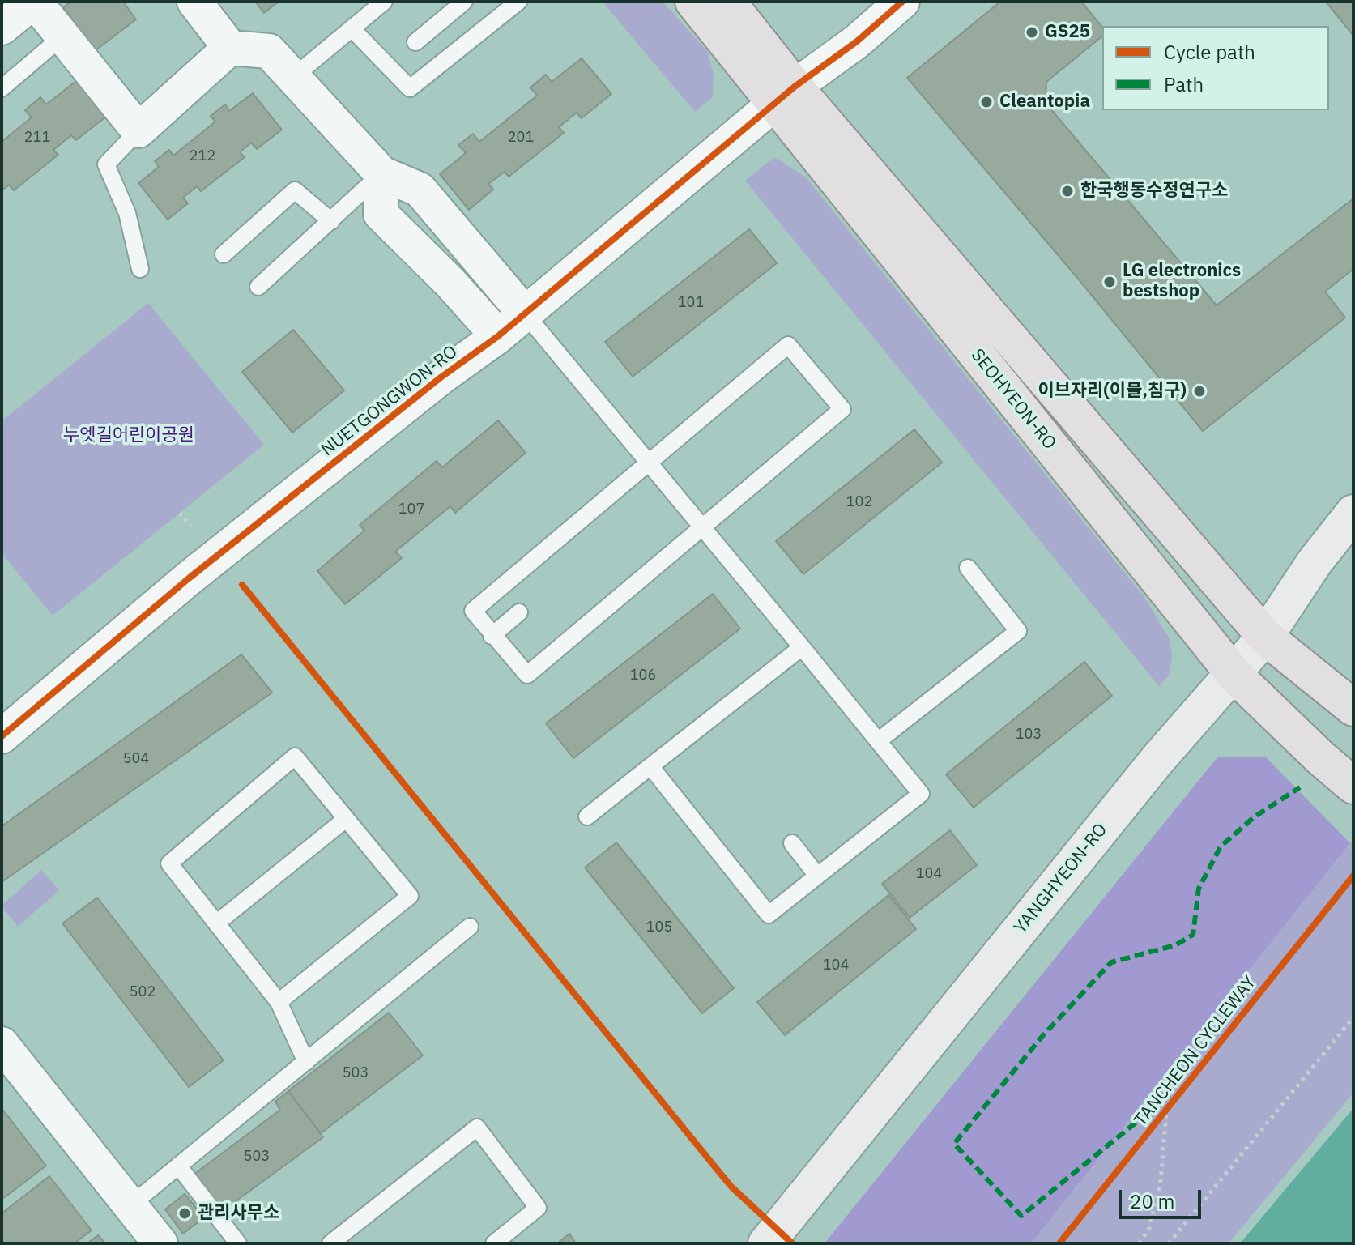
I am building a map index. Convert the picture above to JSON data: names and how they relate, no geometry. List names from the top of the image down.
{
  "streets": {
    "main road": ["SEOHYEON-RO", "YANGHYEON-RO"],
    "street": ["NUETGONGWON-RO"],
    "cycle path": ["TANCHEON CYCLEWAY"]
  },
  "crossings": [
    ["SEOHYEON-RO", "NUETGONGWON-RO"],
    ["SEOHYEON-RO", "YANGHYEON-RO"]
  ],
  "parks": ["누엣길어린이공원"],
  "places": [
    "GS25",
    "Cleantopia",
    "한국행동수정연구소",
    "LG electronics bestshop",
    "이브자리(이불,침구)",
    "관리사무소"
  ],
  "house_numbers": [
    "211",
    "201",
    "212",
    "101",
    "102",
    "107",
    "106",
    "103",
    "504",
    "104",
    "105",
    "104",
    "502",
    "503",
    "503"
  ],
  "legend": ["Cycle path", "Path"],
  "scale_bar": "20 m"
}
